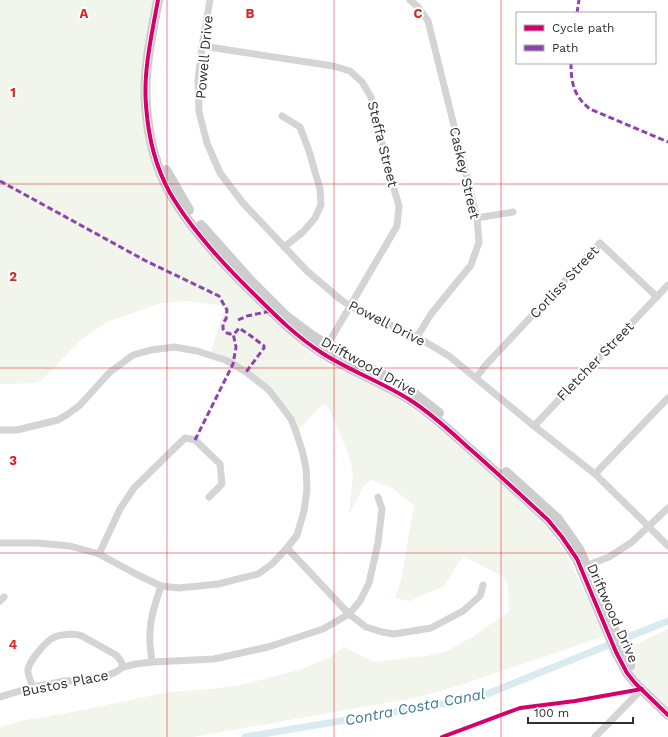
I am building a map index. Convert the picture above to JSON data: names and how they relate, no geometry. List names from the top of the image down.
{
  "streets": {
    "street": [
      "Powell Drive",
      "Steffa Street",
      "Caskey Street",
      "Corliss Street",
      "Fletcher Street",
      "Driftwood Drive",
      "Bustos Place"
    ]
  },
  "crossings": [
    ["Powell Drive", "Steffa Street"],
    ["Powell Drive", "Caskey Street"],
    ["Powell Drive", "Corliss Street"],
    ["Powell Drive", "Fletcher Street"],
    ["Steffa Street", "Driftwood Drive"],
    ["Corliss Street", "Fletcher Street"]
  ],
  "water": ["Contra Costa Canal"],
  "legend": ["Cycle path", "Path"],
  "scale_bar": "100 m",
  "grid": {
    "columns": ["A", "B", "C"],
    "rows": [
      "1",
      "2",
      "3",
      "4"
    ]
  }
}
